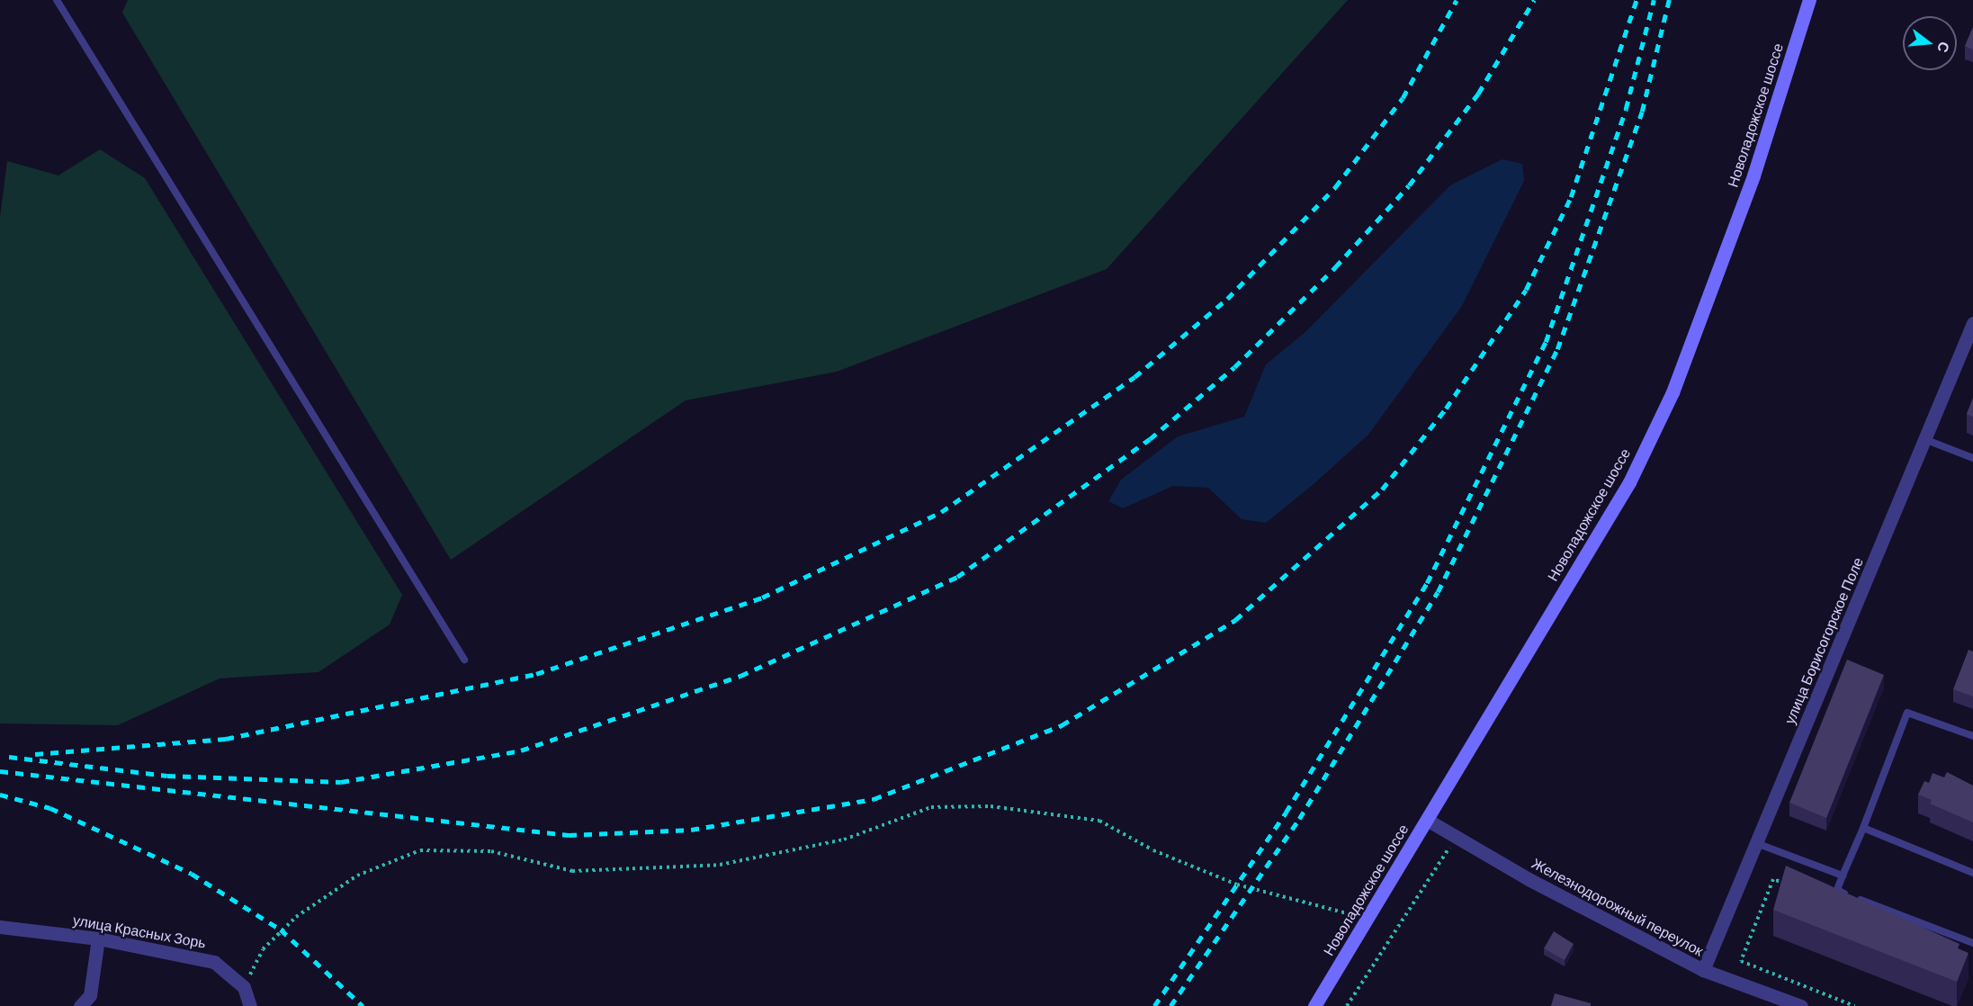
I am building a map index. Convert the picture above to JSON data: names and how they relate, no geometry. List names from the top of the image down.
{
  "streets": {
    "main road": ["Новоладожское шоссе"],
    "street": ["улица Борисогорское Поле", "Железнодорожный переулок", "улица Красных Зорь"]
  },
  "crossings": [
    ["Новоладожское шоссе", "Железнодорожный переулок"],
    ["улица Борисогорское Поле", "Железнодорожный переулок"]
  ],
  "north": "right"
}
